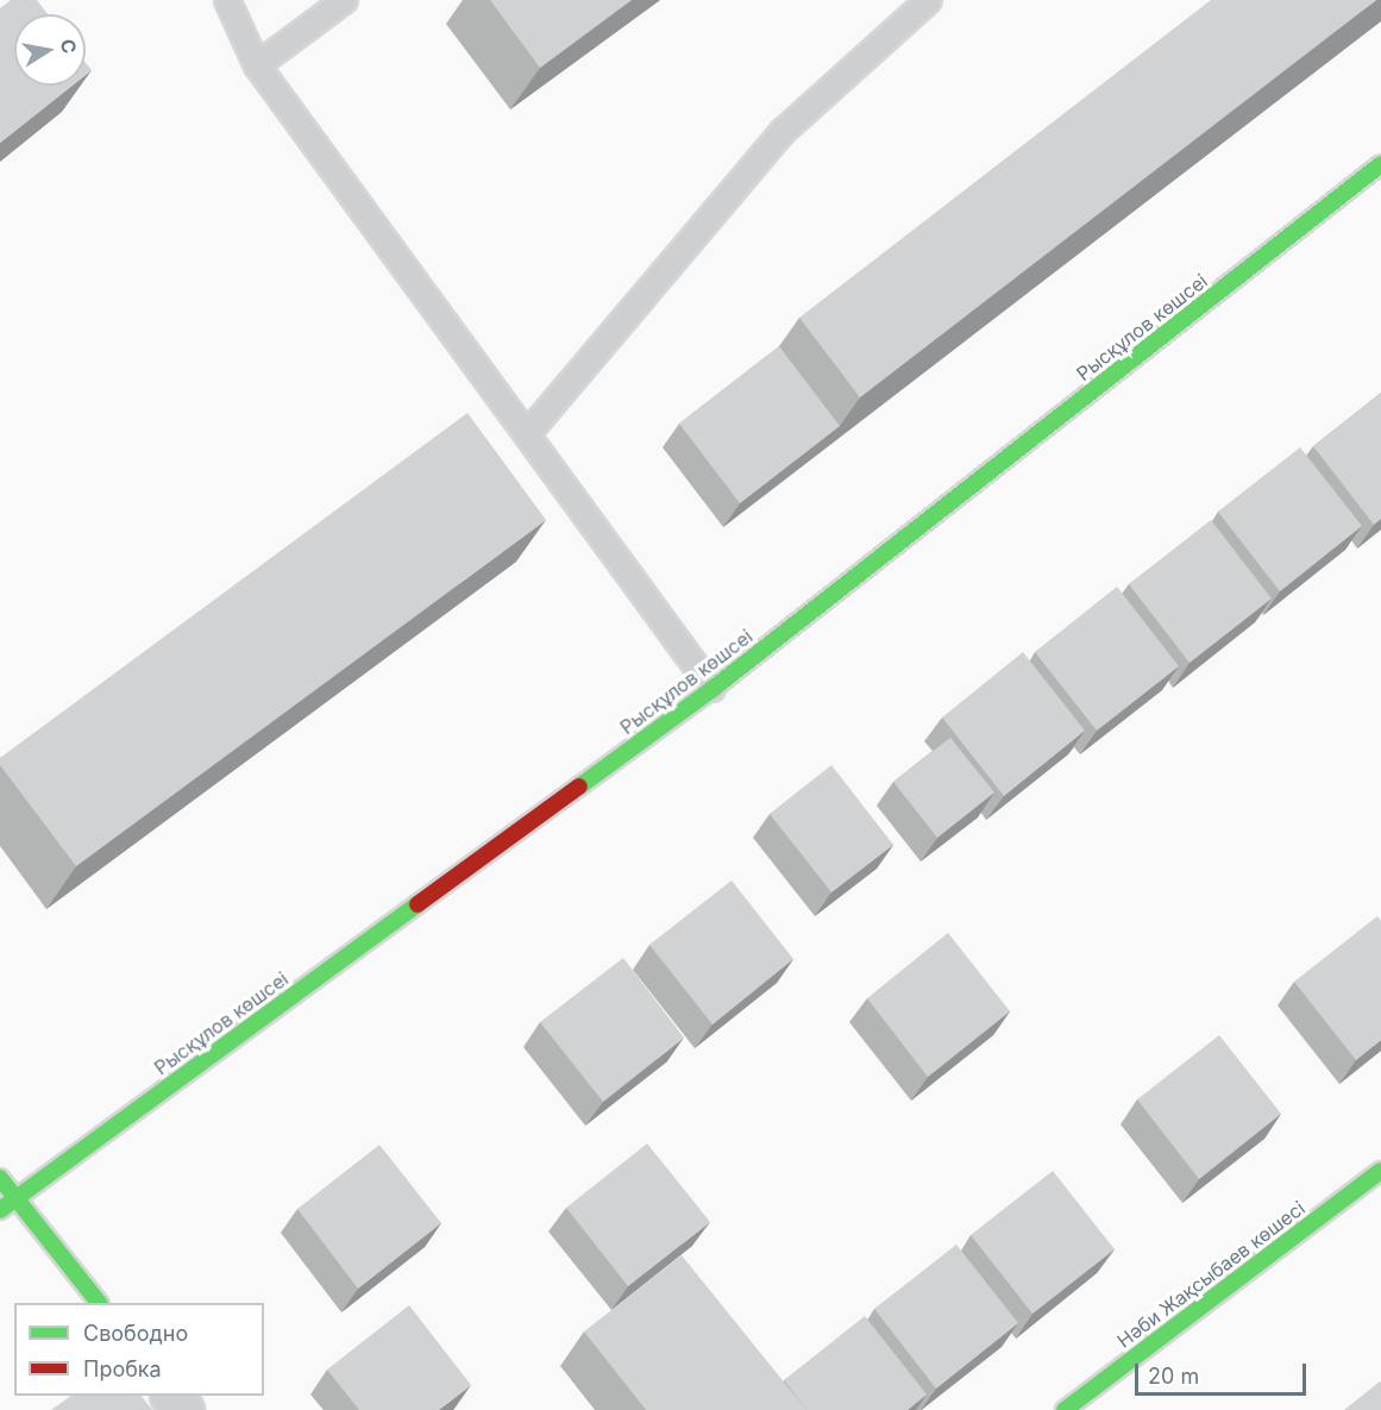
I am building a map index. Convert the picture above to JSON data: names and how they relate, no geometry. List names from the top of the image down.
{
  "streets": {
    "street": ["Рысқұлов көшсеі", "Нәби Жақсыбаев көшесі"]
  },
  "legend": ["Свободно", "Пробка"],
  "scale_bar": "20 m",
  "north": "right"
}
